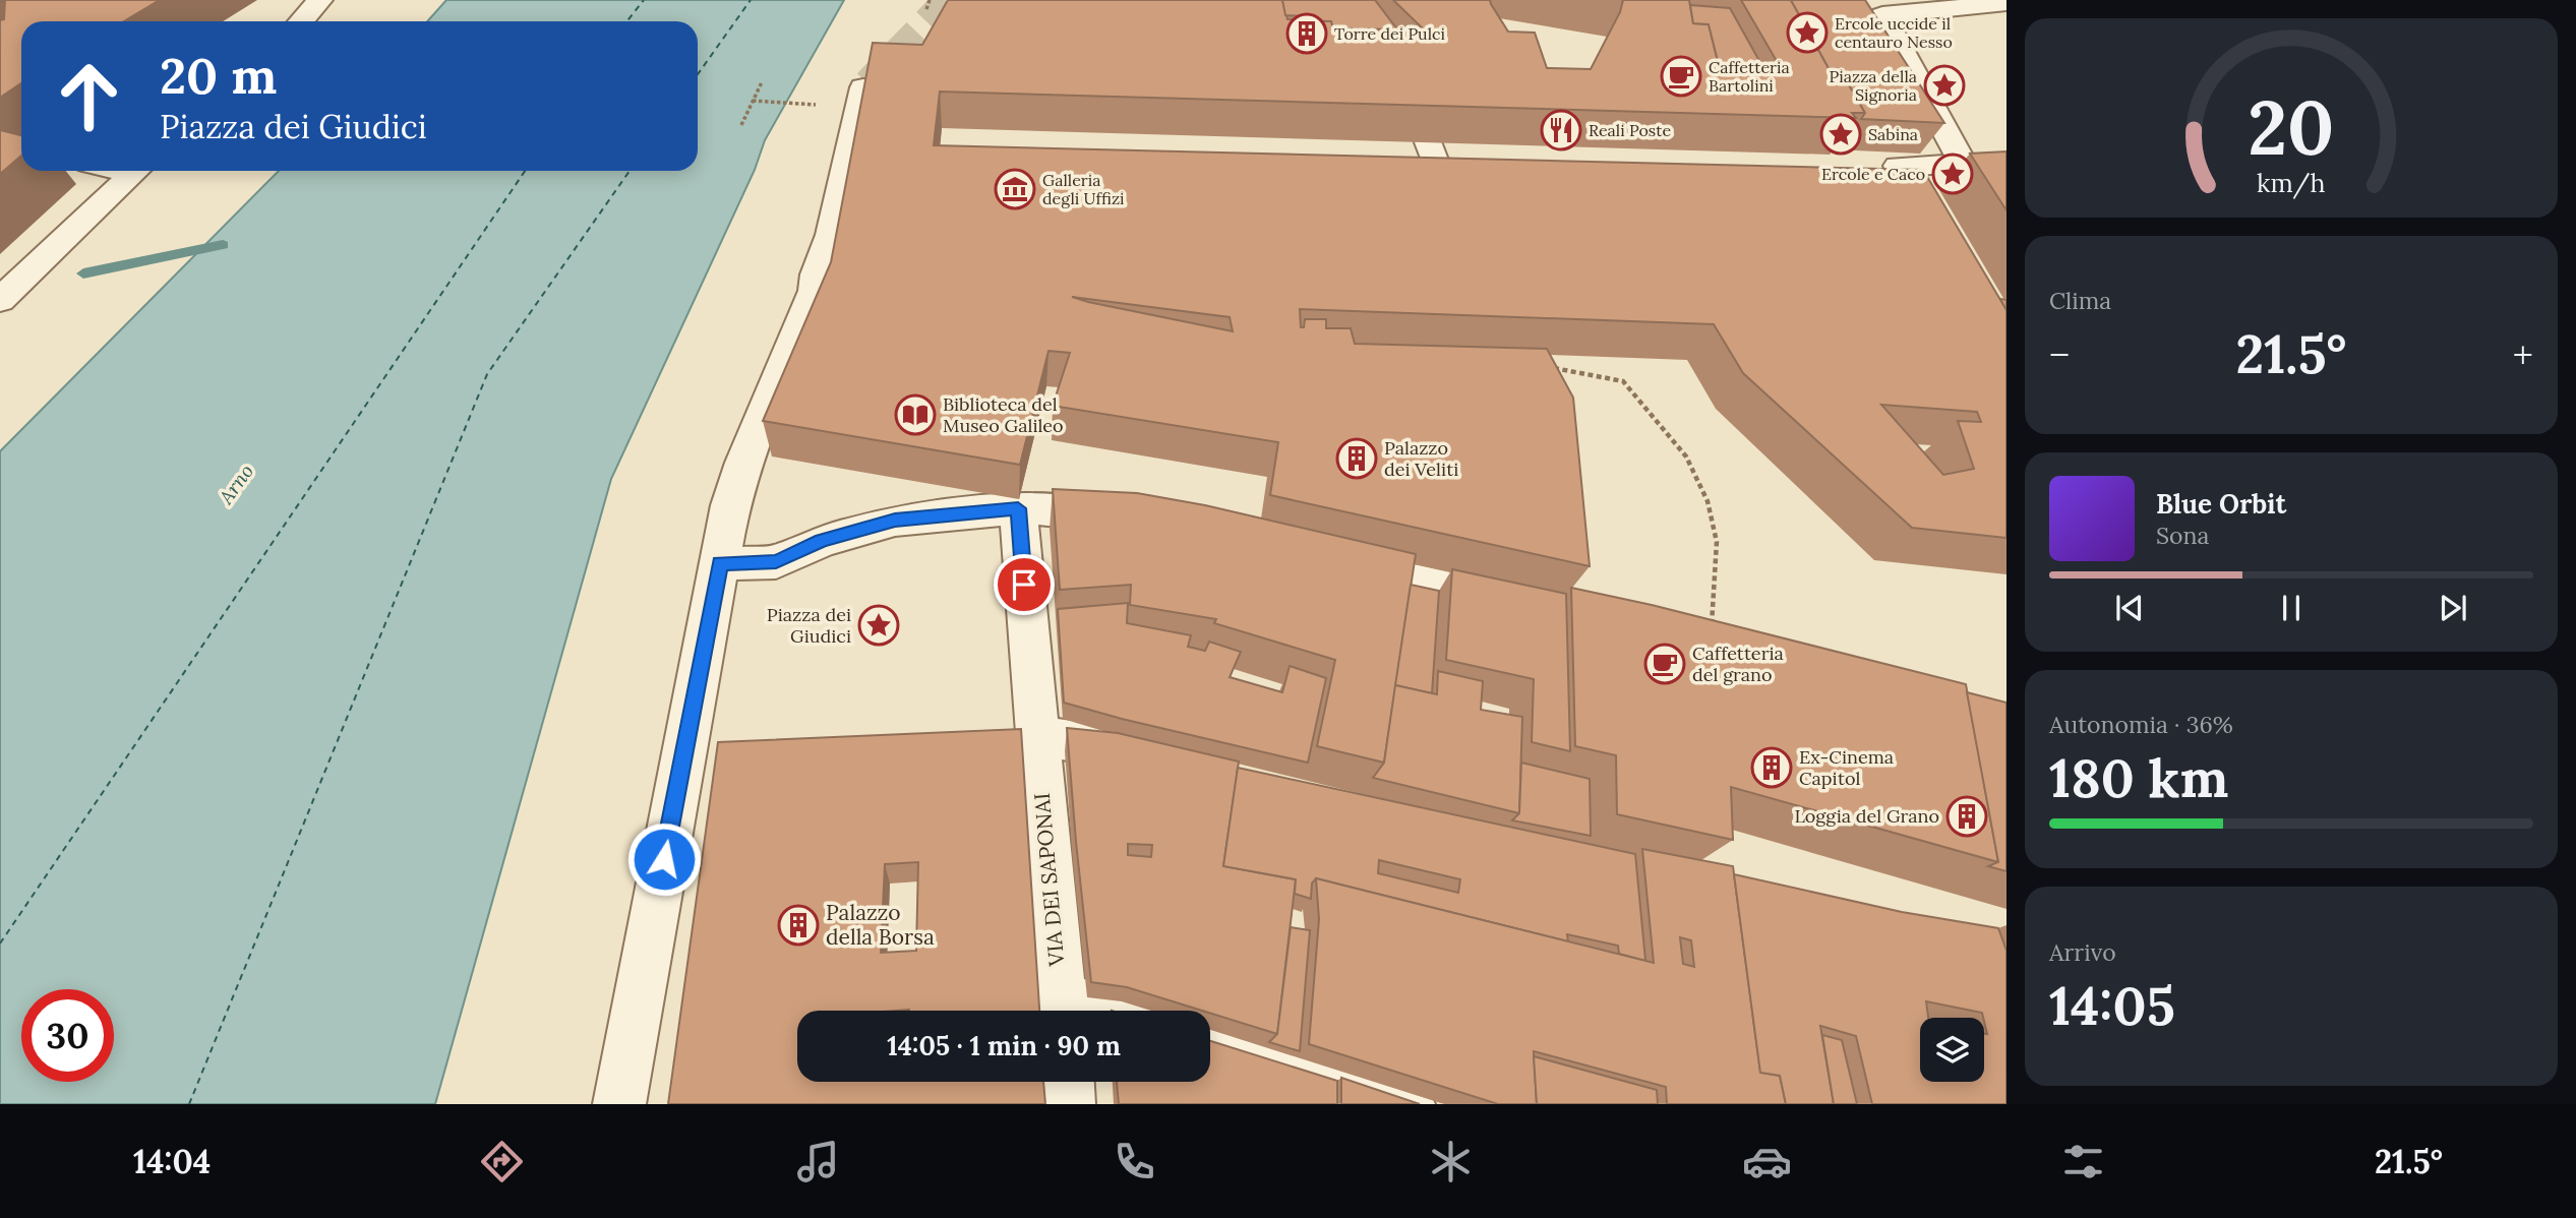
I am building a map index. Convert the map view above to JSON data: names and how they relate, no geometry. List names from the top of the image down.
{
  "streets": {
    "street": ["VIA DEI SAPONAI"]
  },
  "water": ["Arno"],
  "places": {
    "place": [
      "Ercole uccide il centauro Nesso",
      "Piazza della Signoria",
      "Sabina",
      "Ercole e Caco",
      "Piazza dei Giudici"
    ],
    "building": [
      "Torre dei Pulci",
      "Palazzo dei Veliti",
      "Ex-Cinema Capitol",
      "Loggia del Grano",
      "Palazzo della Borsa"
    ],
    "cafe": ["Caffetteria Bartolini", "Caffetteria del grano"],
    "restaurant": ["Reali Poste"],
    "museum": ["Galleria degli Uffizi"],
    "library": ["Biblioteca del Museo Galileo"]
  },
  "page": {
    "turn": ["20 m", "Piazza dei Giudici"],
    "tile": [
      "Clima",
      ["Autonomia · 36%", "180 km"],
      ["Arrivo", "14:05"]
    ],
    "heat": ["−", "21.5°", "+"],
    "song": ["Blue Orbit", "Sona"],
    "limit": "30",
    "trip": "14:05 · 1 min · 90 m",
    "tabs": ["14:04", "21.5°"],
    "gauge": ["20", "km/h"]
  }
}
